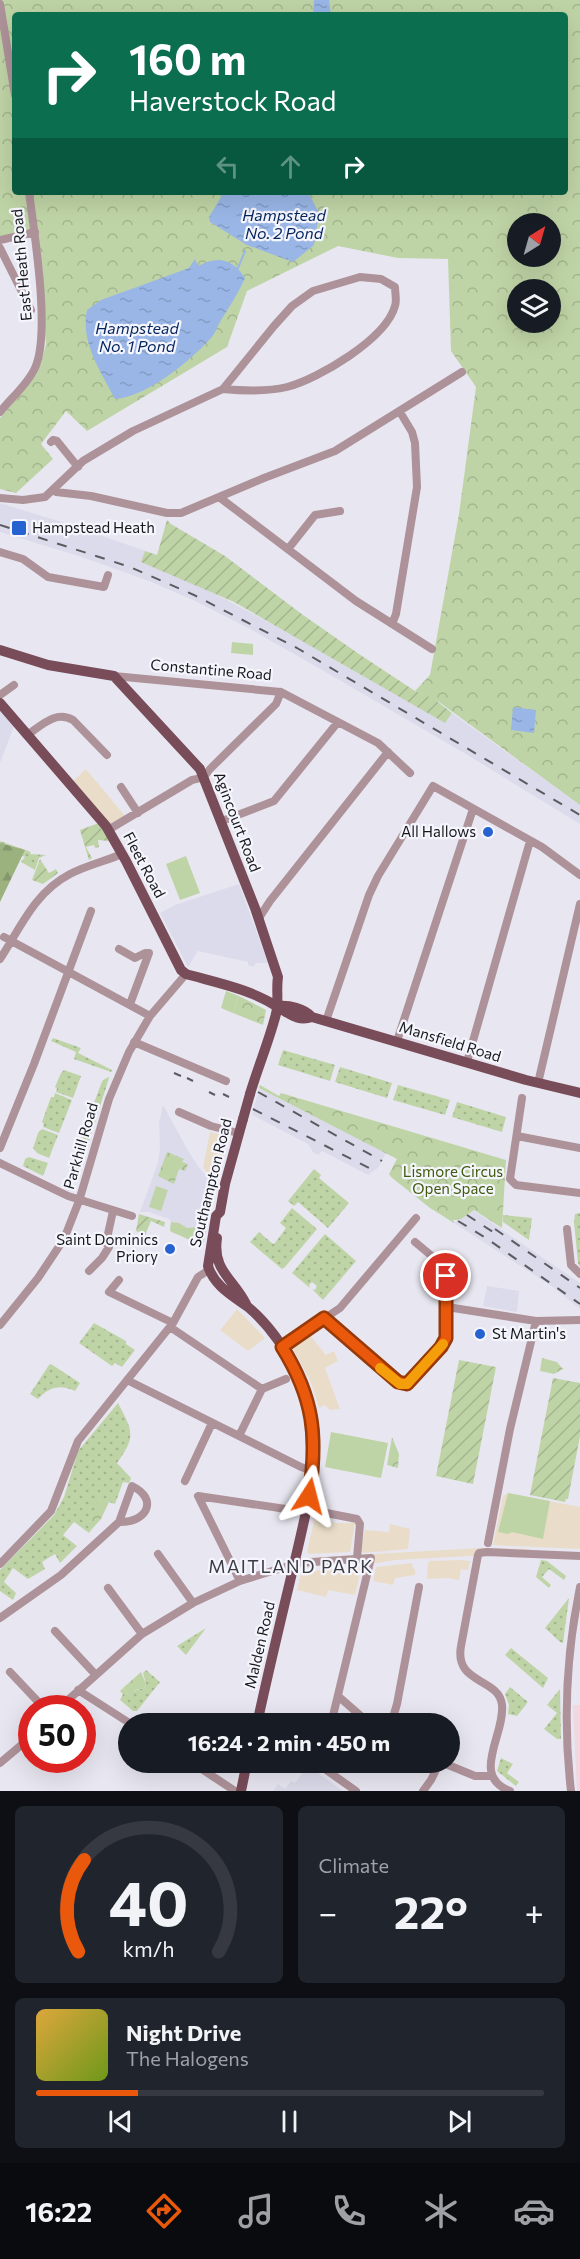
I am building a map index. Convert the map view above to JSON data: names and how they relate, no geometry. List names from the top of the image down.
{
  "streets": {
    "main road": [
      "Agincourt Road",
      "Fleet Road",
      "Mansfield Road",
      "Southampton Road",
      "Malden Road"
    ],
    "street": ["East Heath Road", "Constantine Road", "Parkhill Road"]
  },
  "crossings": [
    ["Constantine Road", "Agincourt Road"],
    ["Agincourt Road", "Mansfield Road"],
    ["Agincourt Road", "Southampton Road"],
    ["Fleet Road", "Parkhill Road"],
    ["Mansfield Road", "Southampton Road"],
    ["Southampton Road", "Malden Road"]
  ],
  "districts": ["MAITLAND PARK"],
  "water": ["Hampstead No. 2 Pond", "Hampstead No. 1 Pond"],
  "parks": ["Lismore Circus Open Space"],
  "places": {
    "transit": ["Hampstead Heath"],
    "other": ["All Hallows", "Saint Dominics Priory", "St Martin's"]
  },
  "north": "top right",
  "page": {
    "turn": ["160 m", "Haverstock Road"],
    "limit": "50",
    "trip": "16:24 · 2 min · 450 m",
    "tile": "Climate",
    "heat": ["−", "22°", "+"],
    "song": ["Night Drive", "The Halogens"],
    "tabs": "16:22",
    "gauge": ["40", "km/h"]
  }
}
